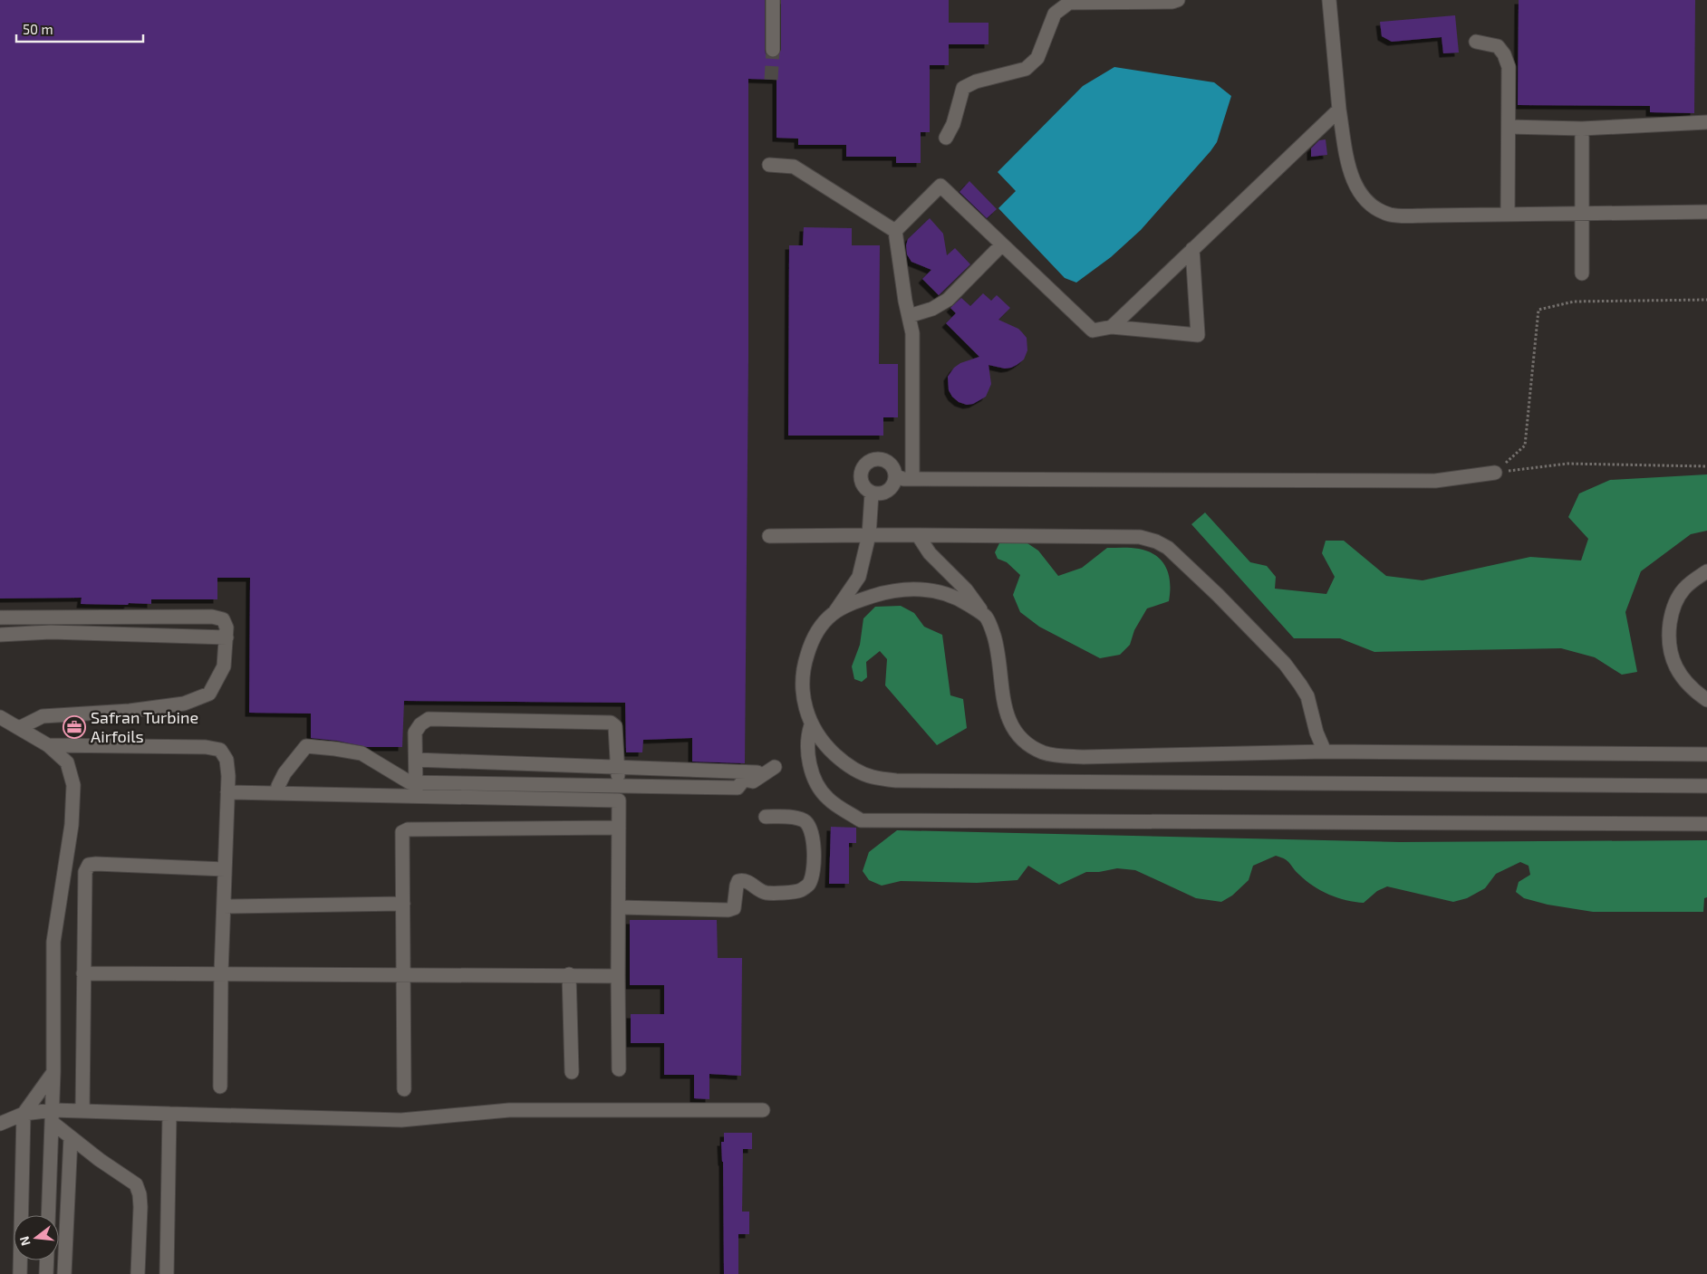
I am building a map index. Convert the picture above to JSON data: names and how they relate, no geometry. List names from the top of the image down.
{
  "places": {
    "office": ["Safran Turbine Airfoils"]
  },
  "scale_bar": "50 m",
  "north": "left"
}
